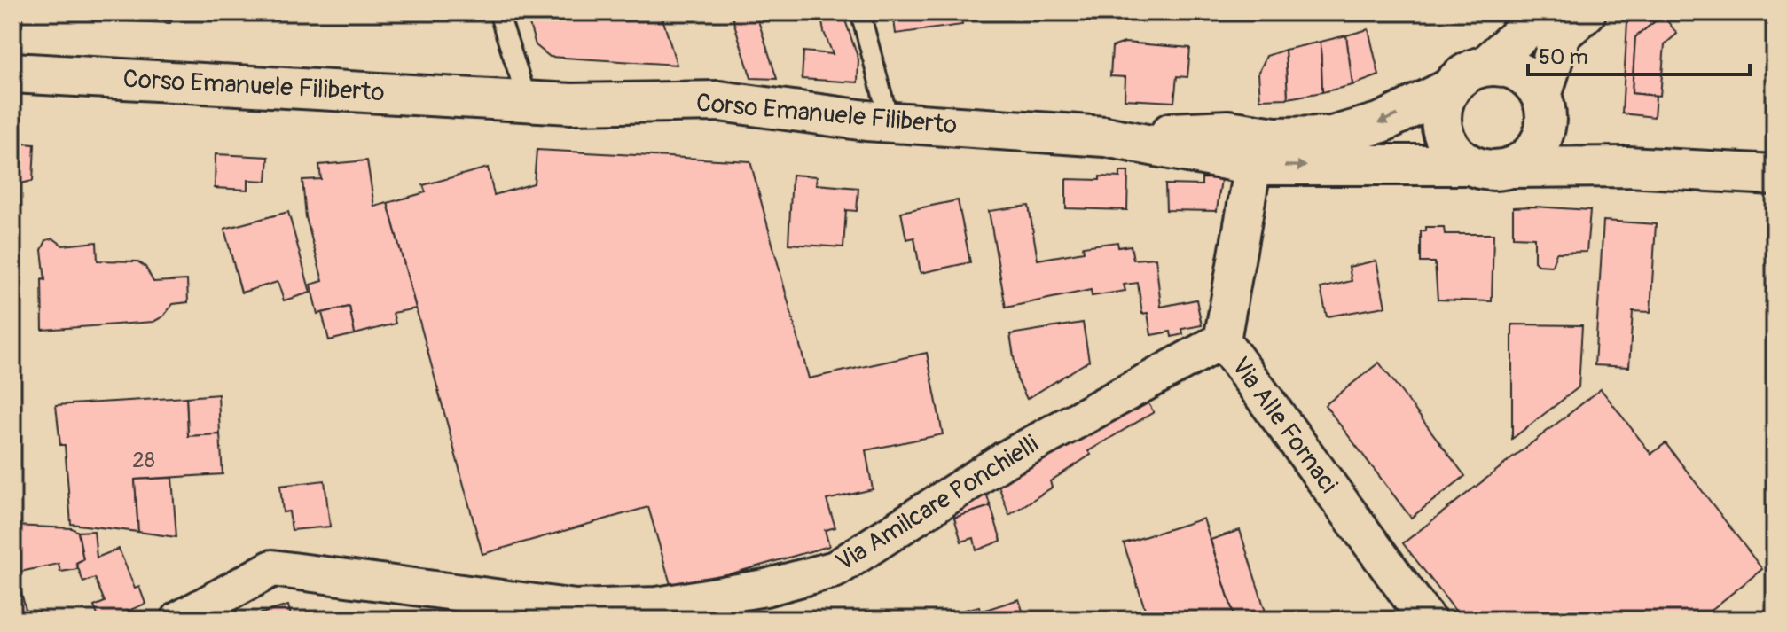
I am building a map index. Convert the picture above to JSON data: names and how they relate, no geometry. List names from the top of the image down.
{
  "streets": {
    "main road": ["Corso Emanuele Filiberto"],
    "street": ["Via Alle Fornaci", "Via Amilcare Ponchielli"]
  },
  "crossings": [
    ["Corso Emanuele Filiberto", "Via Alle Fornaci"],
    ["Via Alle Fornaci", "Via Amilcare Ponchielli"]
  ],
  "house_numbers": ["28"],
  "scale_bar": "50 m"
}
